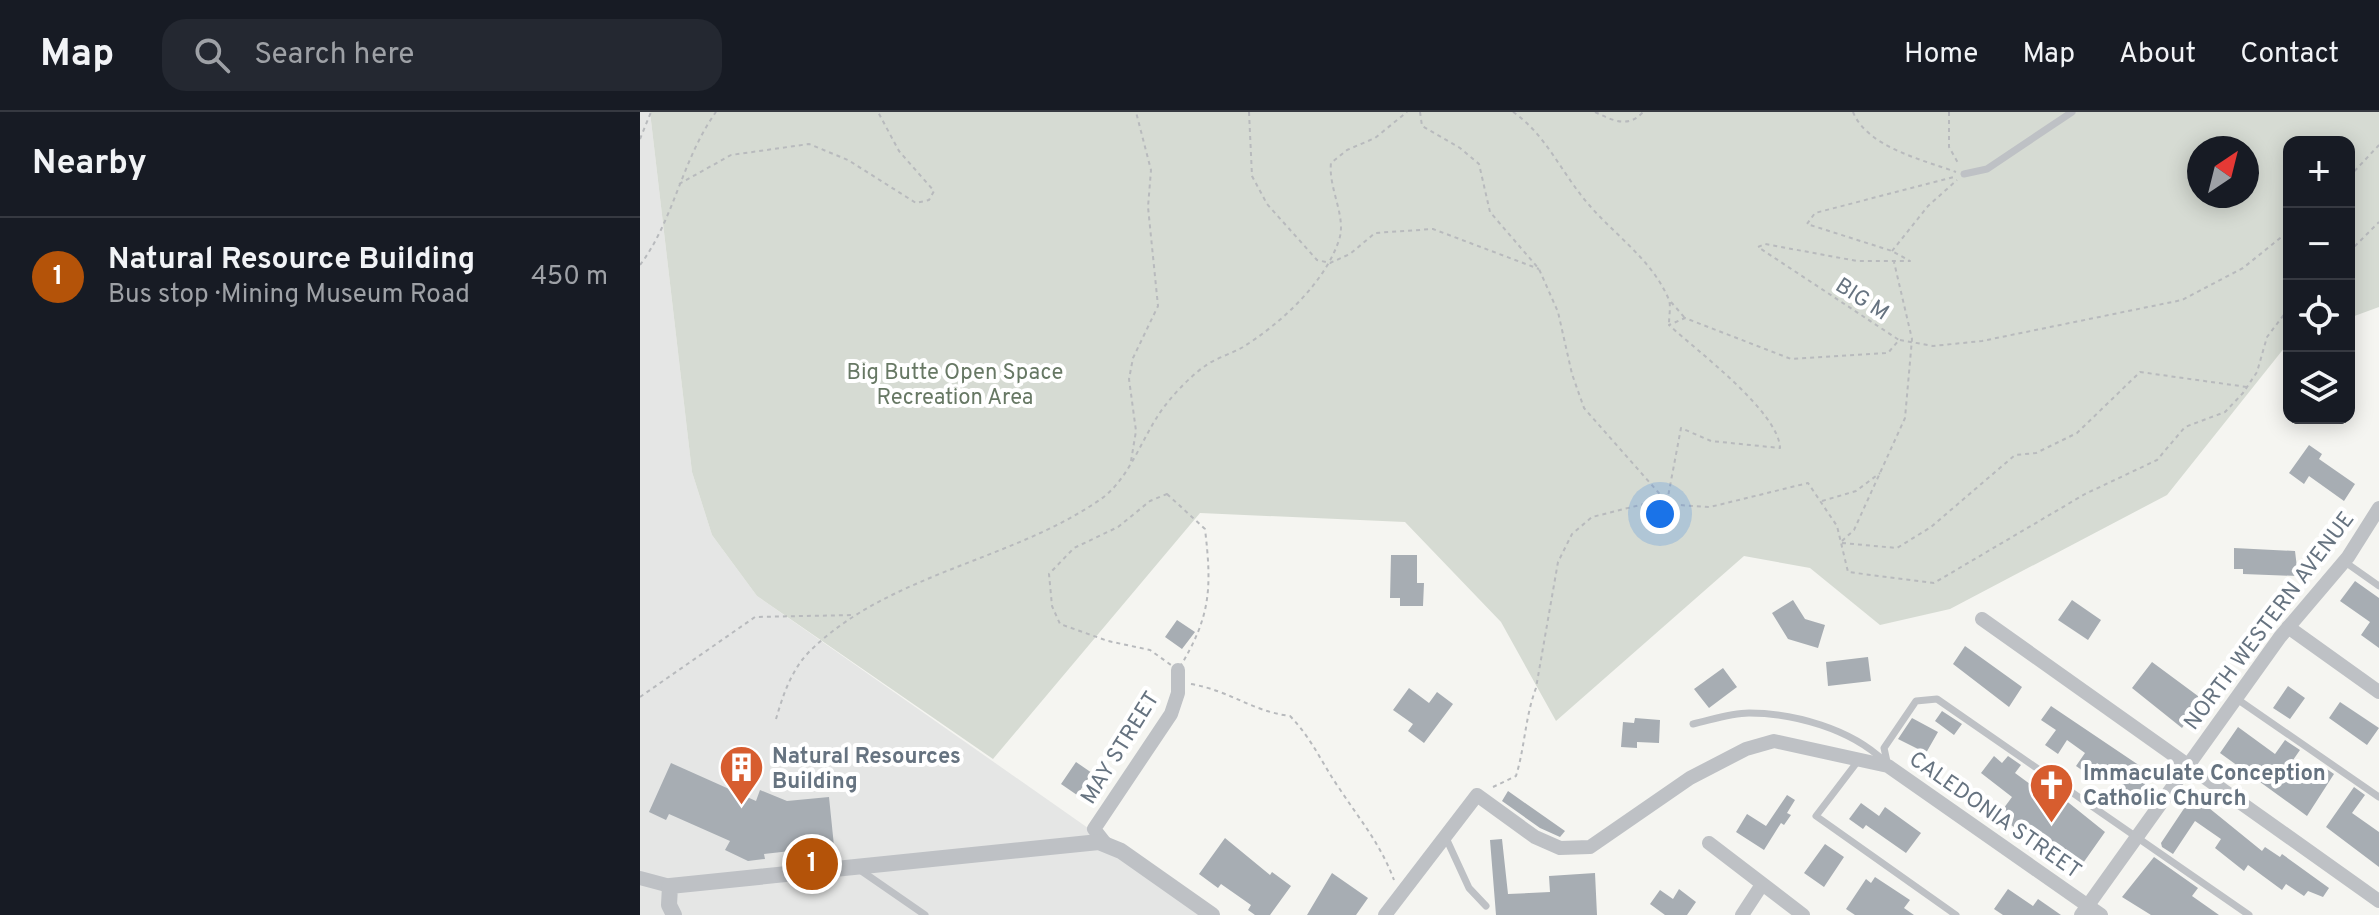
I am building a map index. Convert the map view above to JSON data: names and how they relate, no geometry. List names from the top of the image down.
{
  "streets": {
    "street": ["NORTH WESTERN AVENUE", "MAY STREET", "CALEDONIA STREET"],
    "path": ["BIG M"]
  },
  "crossings": [
    ["NORTH WESTERN AVENUE", "CALEDONIA STREET"]
  ],
  "parks": ["Big Butte Open Space Recreation Area"],
  "places": {
    "building": ["Natural Resources Building"],
    "church": ["Immaculate Conception Catholic Church"]
  },
  "north": "top right",
  "page": {
    "header": "Map",
    "search": "Search here",
    "nav": [
      "Home",
      "Map",
      "About",
      "Contact"
    ],
    "heading": "Nearby",
    "map_buttons": ["+", "−"],
    "list": [
      {
        "mark": "1",
        "name": "Natural Resource Building",
        "note": "Bus stop · Mining Museum Road",
        "value": "450 m"
      }
    ],
    "pins": "1"
  }
}
